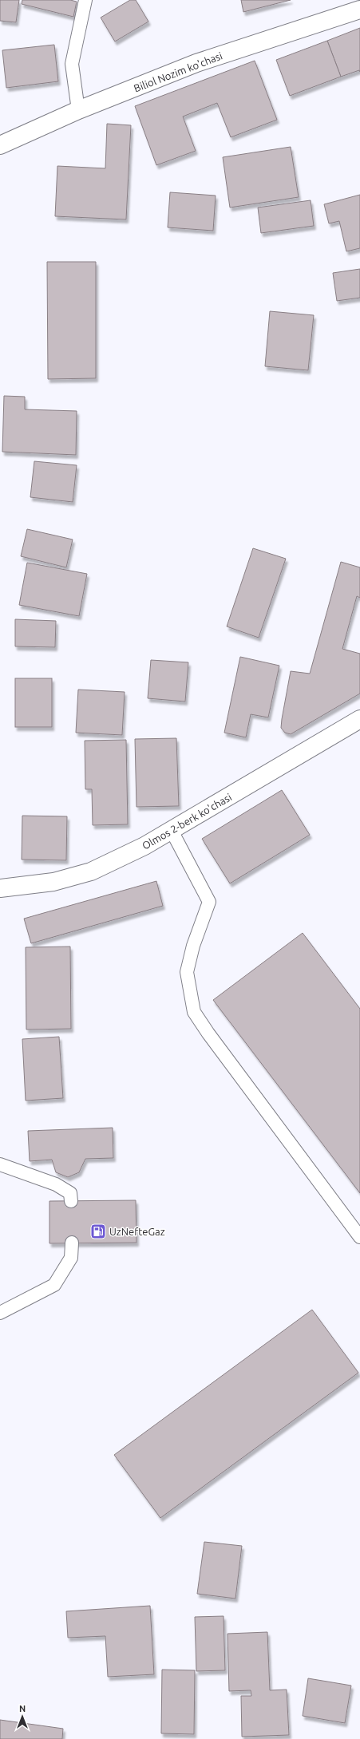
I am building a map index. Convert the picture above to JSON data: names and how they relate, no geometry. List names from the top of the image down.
{
  "streets": {
    "street": ["Biliol Nozim ko'chasi", "Olmos 2-berk ko'chasi"]
  },
  "places": {
    "fuel station": ["UzNefteGaz"]
  },
  "north": "top"
}
